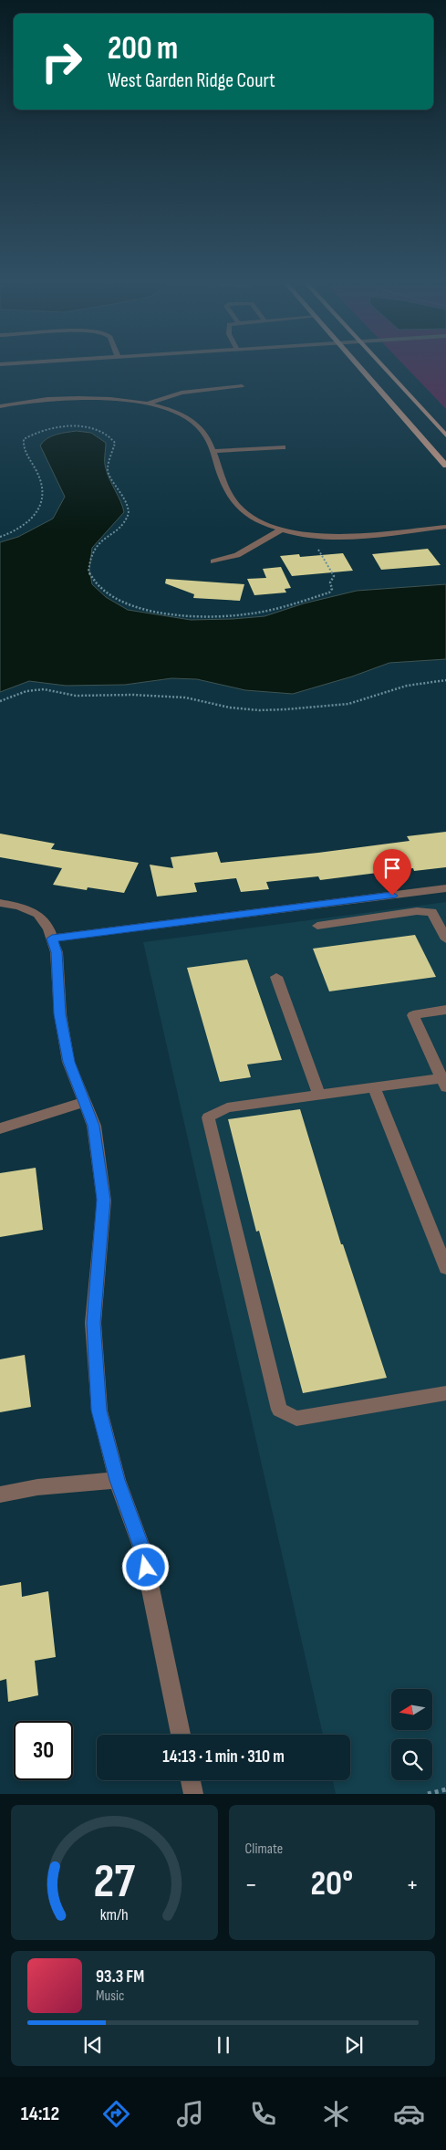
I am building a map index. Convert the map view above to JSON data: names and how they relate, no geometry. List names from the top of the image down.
{
  "north": "left",
  "page": {
    "turn": ["200 m", "West Garden Ridge Court"],
    "limit": "30",
    "trip": "14:13 · 1 min · 310 m",
    "tile": "Climate",
    "heat": ["−", "20°", "+"],
    "song": ["93.3 FM", "Music"],
    "tabs": "14:12",
    "gauge": ["27", "km/h"]
  }
}
